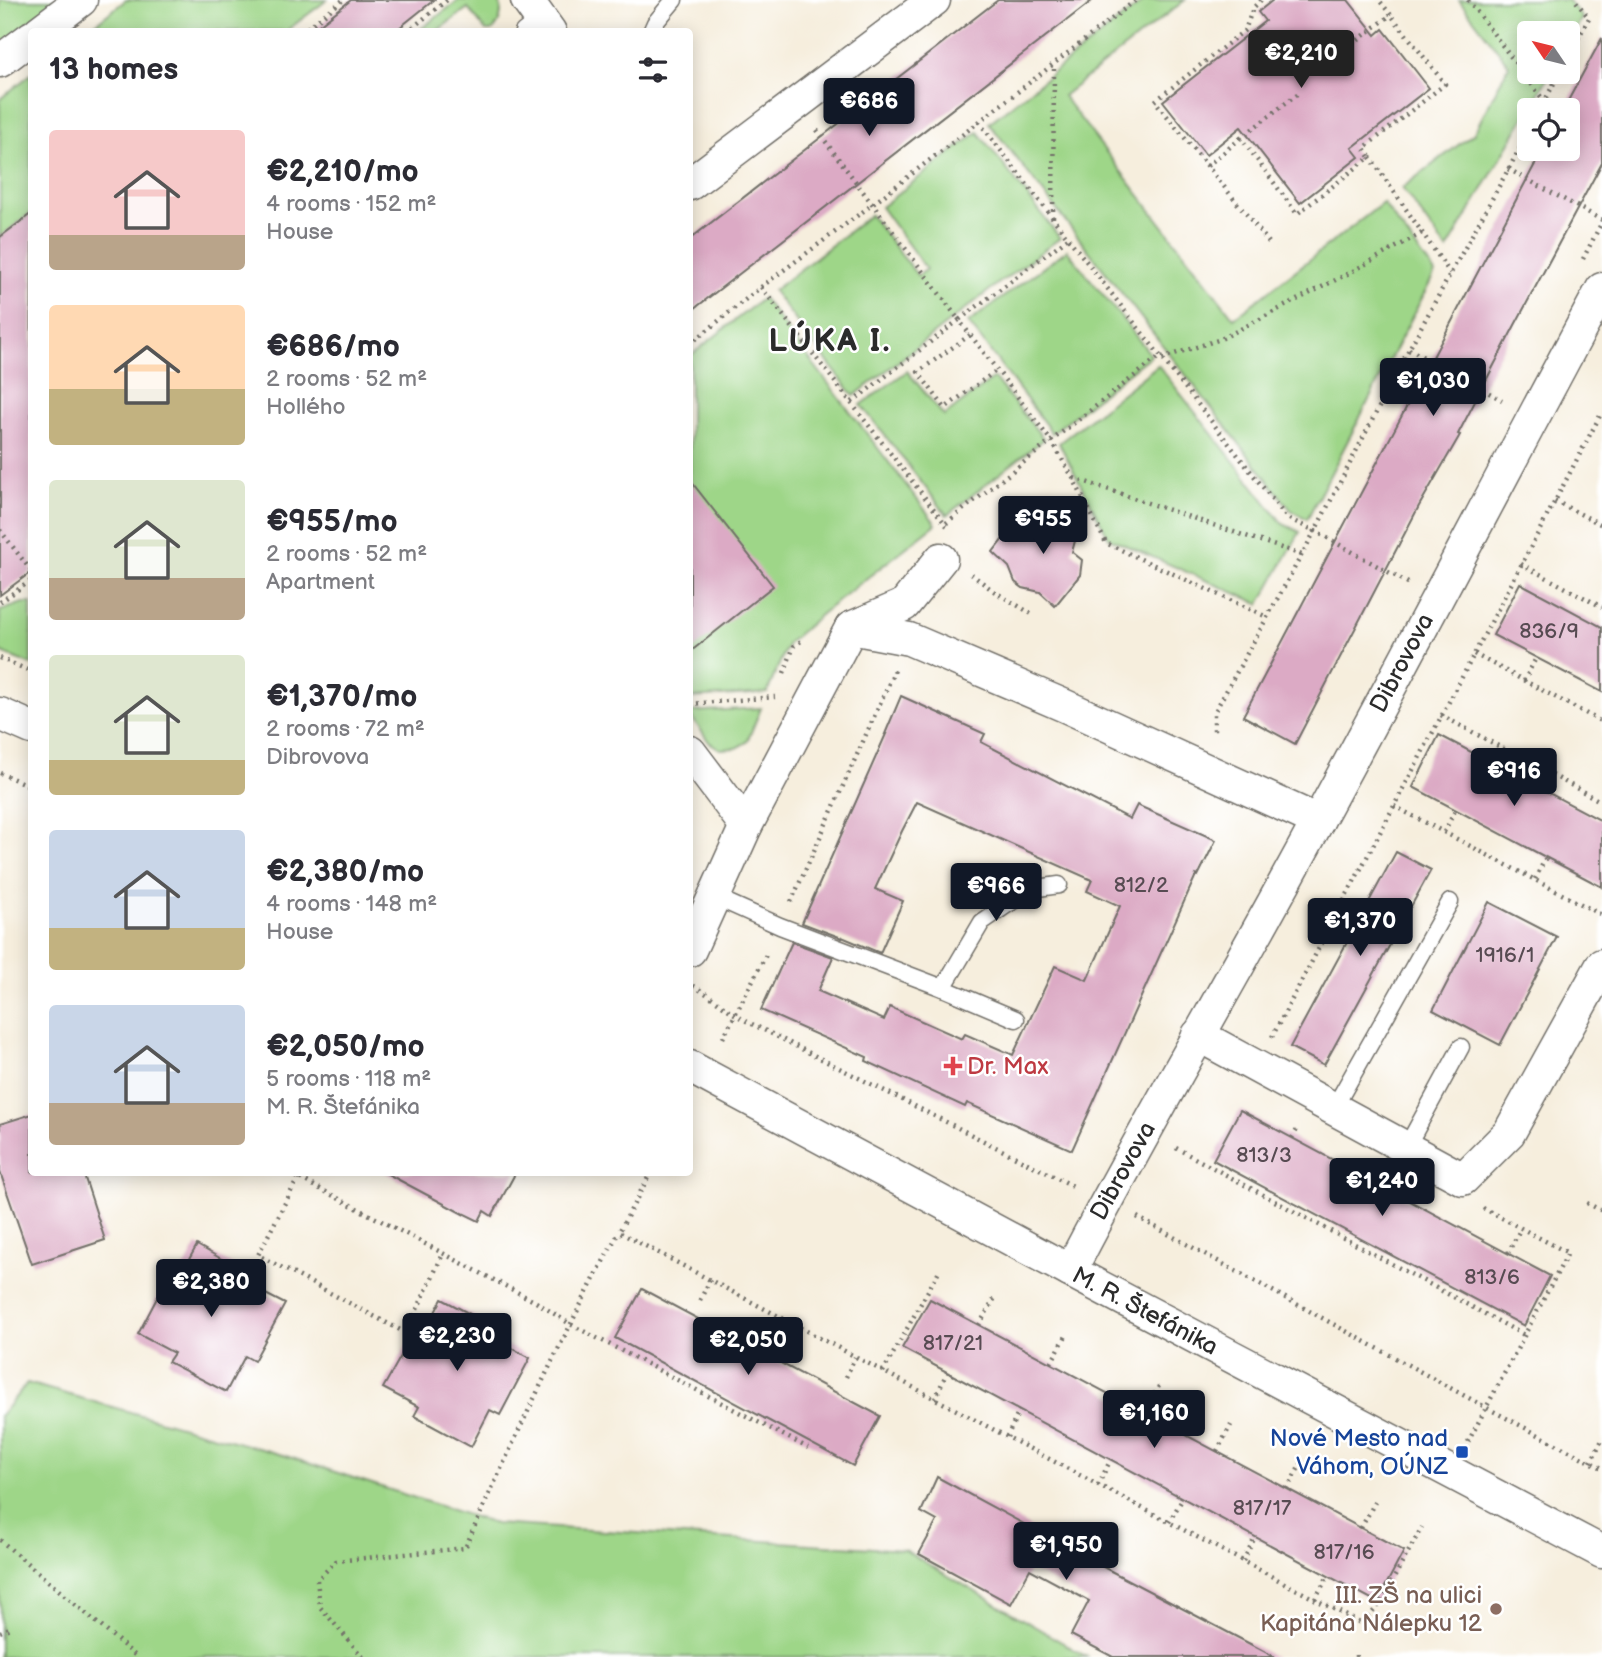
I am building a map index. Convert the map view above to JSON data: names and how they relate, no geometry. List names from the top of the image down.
{
  "streets": {
    "street": ["Dibrovova", "M. R. Štefánika"]
  },
  "crossings": [
    ["Dibrovova", "M. R. Štefánika"]
  ],
  "districts": ["LÚKA I."],
  "places": {
    "health": ["Dr. Max"],
    "transit": ["Nové Mesto nad Váhom, OÚNZ"],
    "other": ["III. ZŠ na ulici Kapitána Nálepku 12"]
  },
  "house_numbers": [
    "836/9",
    "812/2",
    "1916/1",
    "813/3",
    "813/6",
    "817/21",
    "817/17",
    "817/16"
  ],
  "north": "top left",
  "page": {
    "heading": "13 homes",
    "price": [
      "€2,210",
      "€686",
      "€1,030",
      "€955",
      "€916",
      "€966",
      "€1,370",
      "€1,240",
      "€2,380",
      "€2,230",
      "€2,050",
      "€1,160",
      "€1,950"
    ],
    "list": [
      {
        "name": "€2,210/mo",
        "note": "4 rooms · 152 m² · House"
      },
      {
        "name": "€686/mo",
        "note": "2 rooms · 52 m² · Hollého"
      },
      {
        "name": "€955/mo",
        "note": "2 rooms · 52 m² · Apartment"
      },
      {
        "name": "€1,370/mo",
        "note": "2 rooms · 72 m² · Dibrovova"
      },
      {
        "name": "€2,380/mo",
        "note": "4 rooms · 148 m² · House"
      },
      {
        "name": "€2,050/mo",
        "note": "5 rooms · 118 m² · M. R. Štefánika"
      }
    ]
  }
}
